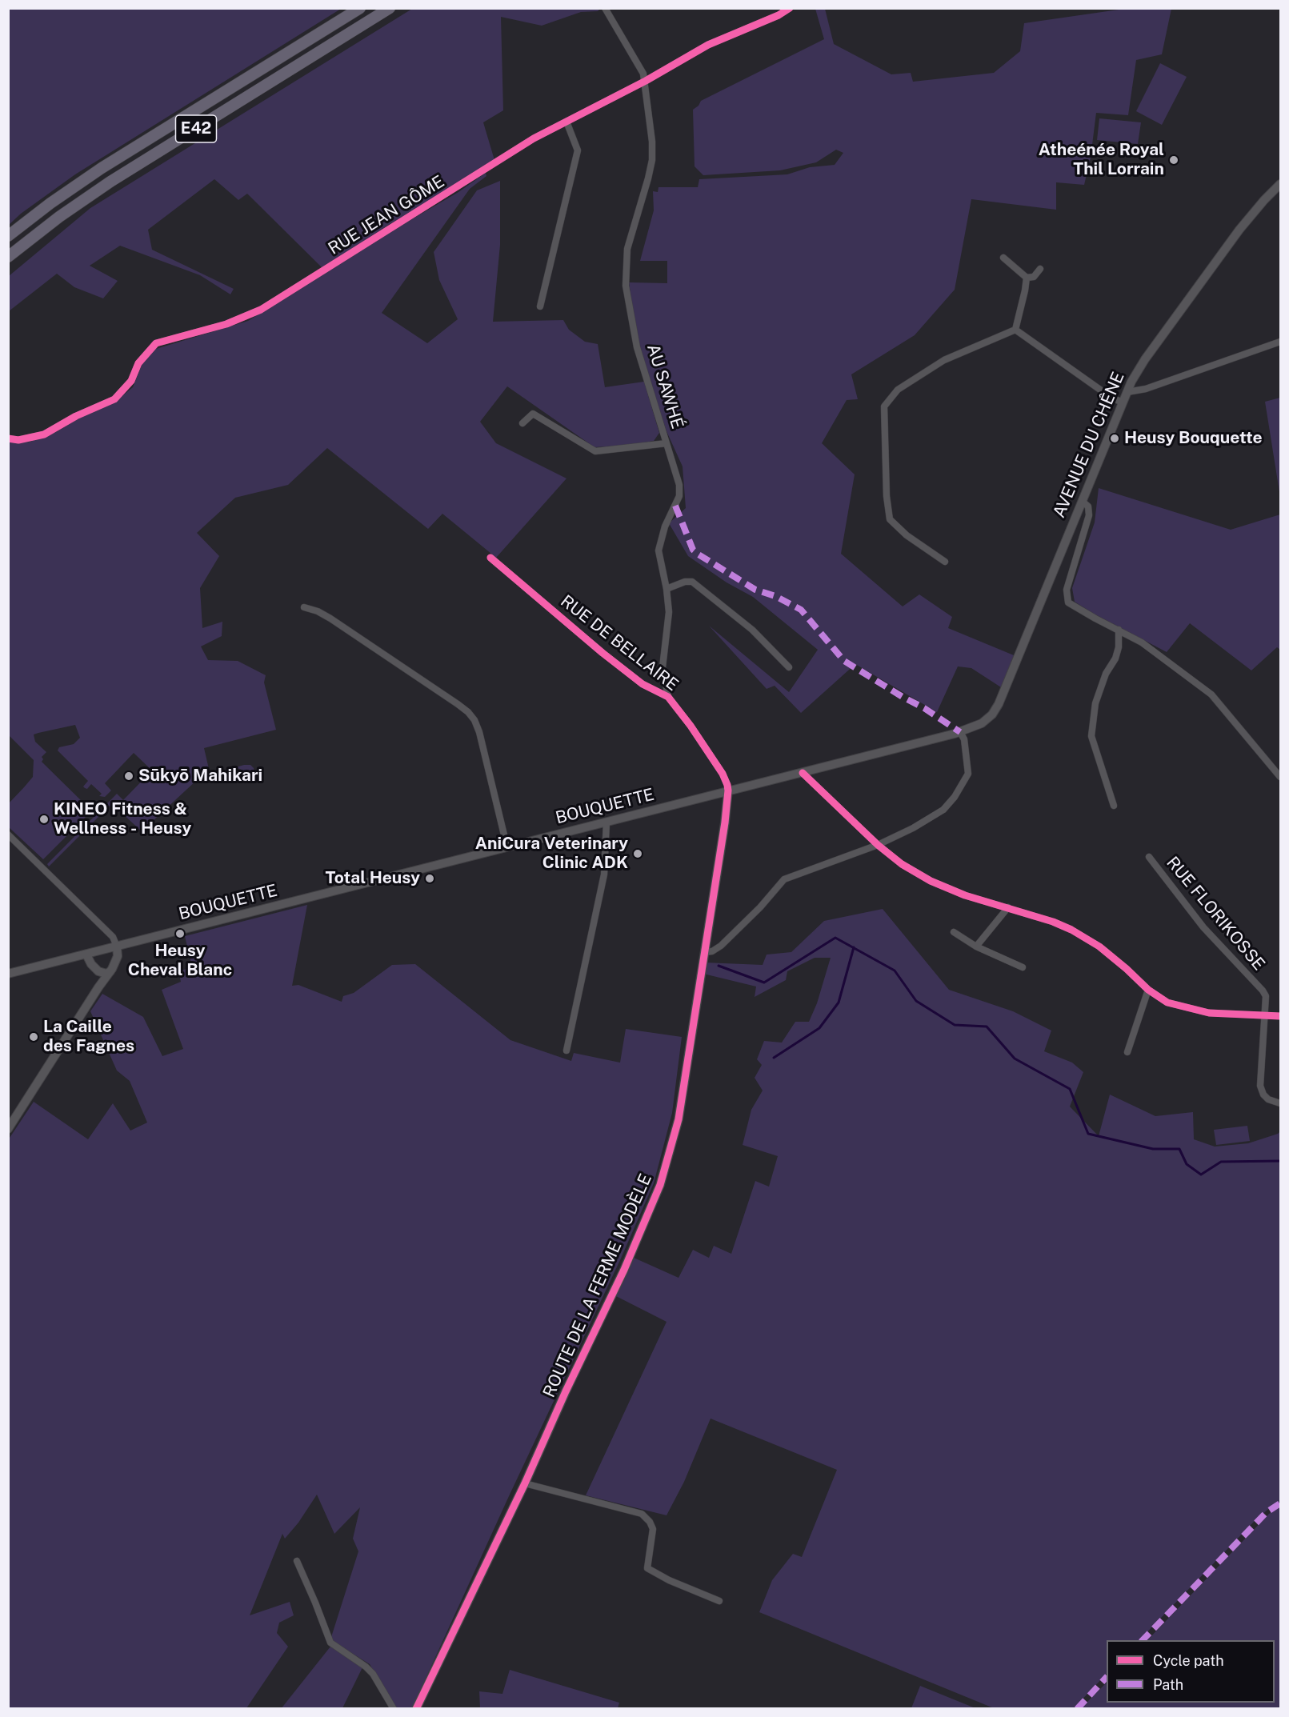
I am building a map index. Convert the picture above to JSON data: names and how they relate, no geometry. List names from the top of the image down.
{
  "streets": {
    "highway": ["E42"],
    "main road": ["AVENUE DU CHÊNE", "BOUQUETTE", "ROUTE DE LA FERME MODÈLE"],
    "street": [
      "RUE JEAN GÔME",
      "AU SAWHÉ",
      "RUE DE BELLAIRE",
      "RUE FLORIKOSSE"
    ]
  },
  "crossings": [
    ["RUE JEAN GÔME", "AU SAWHÉ"],
    ["AU SAWHÉ", "RUE DE BELLAIRE"],
    ["AVENUE DU CHÊNE", "BOUQUETTE"],
    ["RUE DE BELLAIRE", "BOUQUETTE"],
    ["RUE DE BELLAIRE", "ROUTE DE LA FERME MODÈLE"],
    ["BOUQUETTE", "ROUTE DE LA FERME MODÈLE"]
  ],
  "places": [
    "Atheénée Royal Thil Lorrain",
    "Heusy Bouquette",
    "Sūkyō Mahikari",
    "KINEO Fitness & Wellness - Heusy",
    "AniCura Veterinary Clinic ADK",
    "Total Heusy",
    "Heusy Cheval Blanc",
    "La Caille des Fagnes"
  ],
  "legend": ["Cycle path", "Path"]
}
